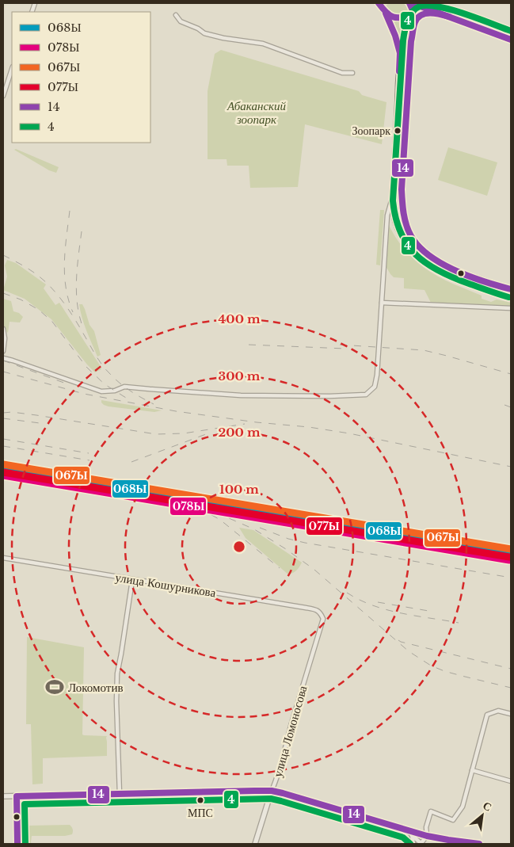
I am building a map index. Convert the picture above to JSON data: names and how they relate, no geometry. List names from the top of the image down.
{
  "streets": {
    "street": ["улица Кошурникова", "улица Ломоносова"]
  },
  "crossings": [
    ["улица Кошурникова", "улица Ломоносова"]
  ],
  "parks": ["Абаканский зоопарк"],
  "places": {
    "other": ["Зоопарк", "МПС"],
    "sports": ["Локомотив"]
  },
  "lines": [
    "transit line 14",
    "transit line 4",
    "transit line 067Ы",
    "transit line 068Ы",
    "transit line 077Ы",
    "transit line 078Ы"
  ],
  "legend": [
    "068Ы",
    "078Ы",
    "067Ы",
    "077Ы",
    "14",
    "4"
  ],
  "north": "top right",
  "rings": [
    "400 m",
    "300 m",
    "200 m",
    "100 m"
  ]
}
